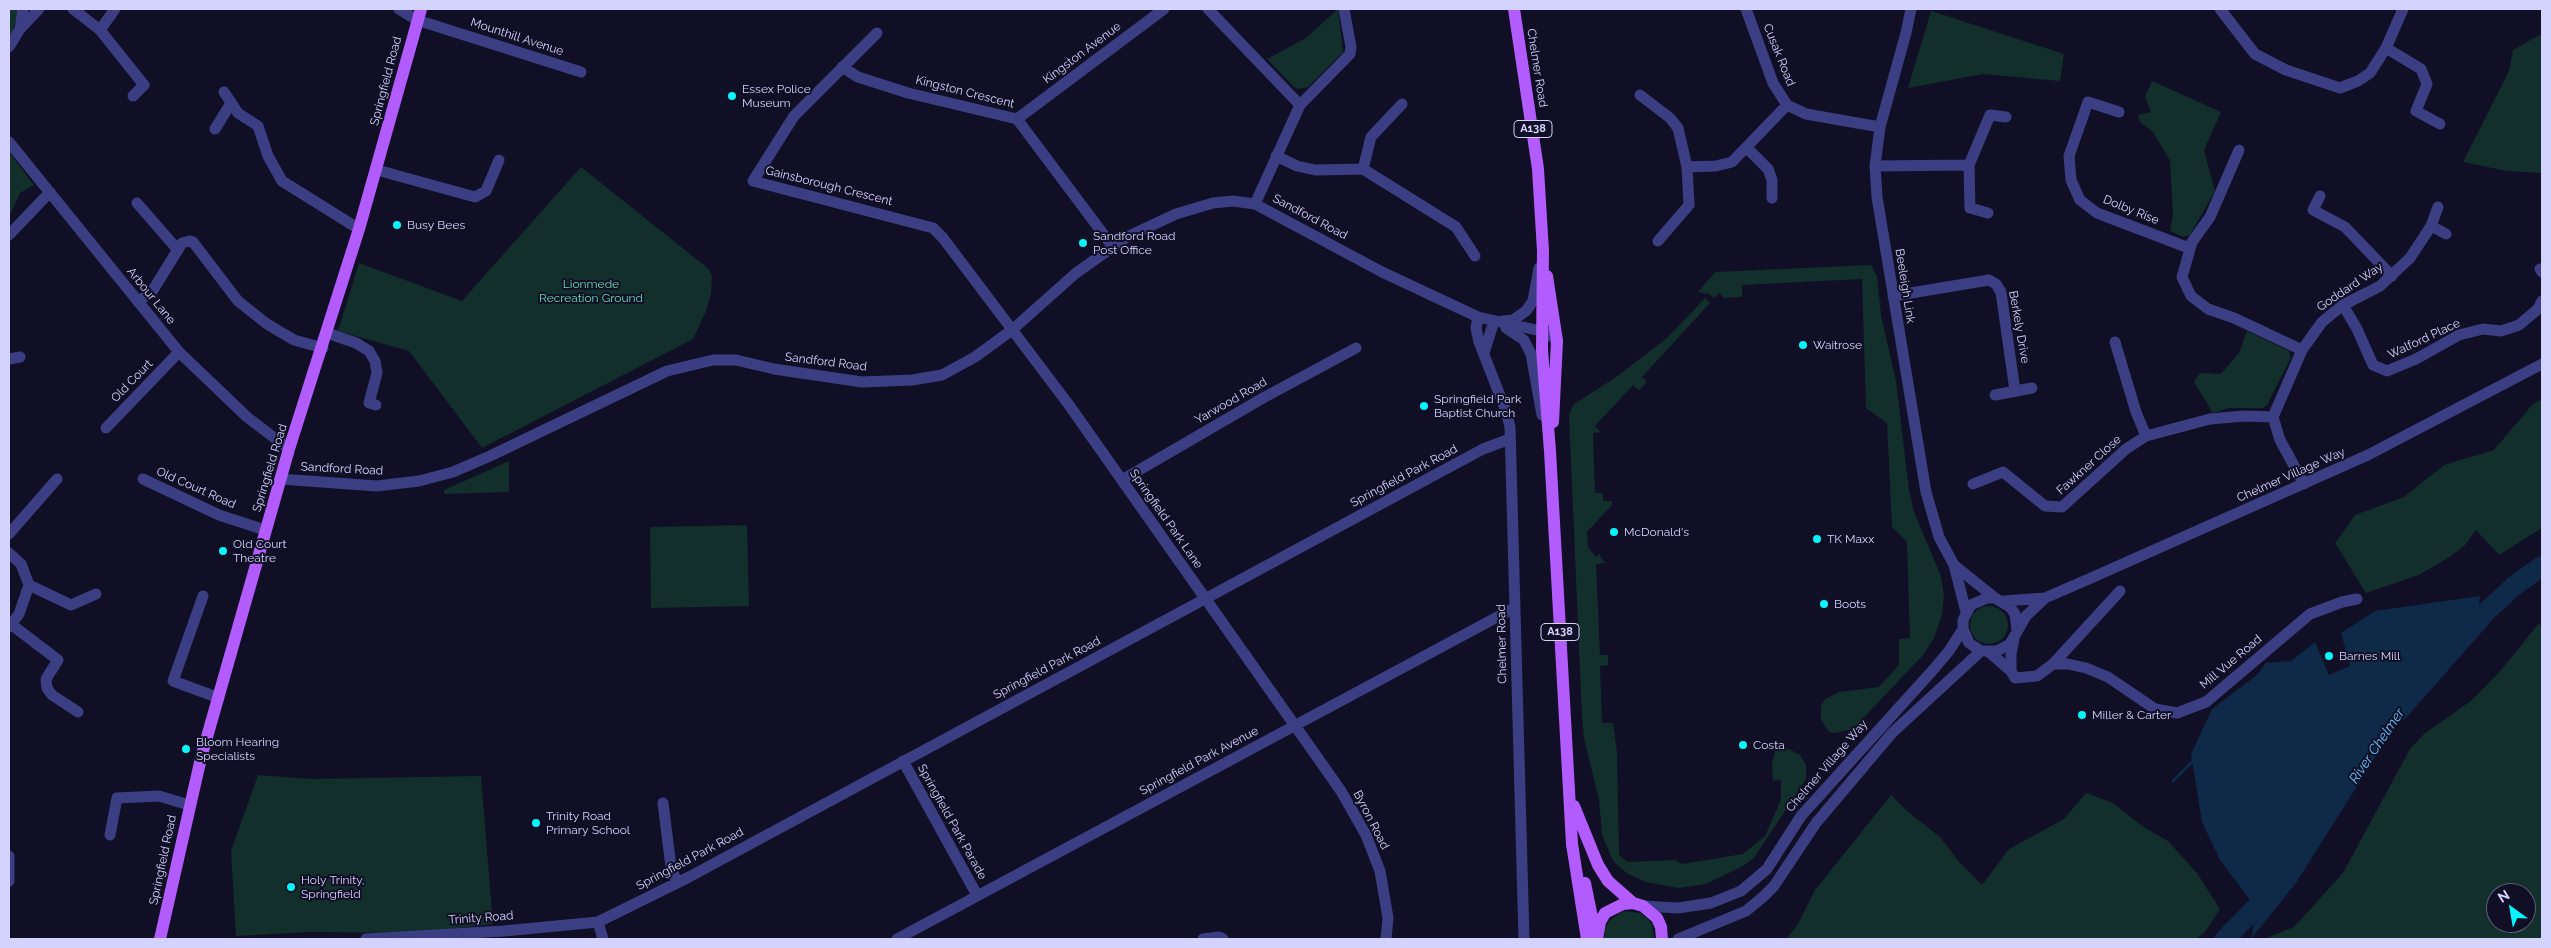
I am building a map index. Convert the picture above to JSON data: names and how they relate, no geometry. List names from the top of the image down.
{
  "streets": {
    "main road": ["Chelmer Road", "Springfield Road", "A138"],
    "street": [
      "Mounthill Avenue",
      "Kingston Avenue",
      "Cusak Road",
      "Kingston Crescent",
      "Gainsborough Crescent",
      "Dolby Rise",
      "Sandford Road",
      "Beeleigh Link",
      "Goddard Way",
      "Arbour Lane",
      "Berkely Drive",
      "Walford Place",
      "Old Court",
      "Yarwood Road",
      "Fawkner Close",
      "Chelmer Village Way",
      "Springfield Park Road",
      "Old Court Road",
      "Springfield Park Lane",
      "Mill Vue Road",
      "Springfield Park Avenue",
      "Byron Road",
      "Springfield Park Parade",
      "Trinity Road"
    ]
  },
  "crossings": [
    ["Mounthill Avenue", "Springfield Road"],
    ["Kingston Avenue", "Kingston Crescent"],
    ["Cusak Road", "Beeleigh Link"],
    ["Chelmer Road", "A138"],
    ["Chelmer Road", "Sandford Road"],
    ["Chelmer Road", "Chelmer Village Way"],
    ["Chelmer Road", "Springfield Park Road"],
    ["Chelmer Road", "Springfield Park Avenue"],
    ["Springfield Road", "Sandford Road"],
    ["Springfield Road", "Arbour Lane"],
    ["Springfield Road", "Old Court Road"],
    ["Kingston Crescent", "Gainsborough Crescent"],
    ["Kingston Crescent", "Sandford Road"],
    ["A138", "Chelmer Village Way"],
    ["Gainsborough Crescent", "Sandford Road"],
    ["Gainsborough Crescent", "Springfield Park Lane"],
    ["Sandford Road", "Springfield Park Lane"],
    ["Beeleigh Link", "Berkely Drive"],
    ["Beeleigh Link", "Chelmer Village Way"],
    ["Goddard Way", "Walford Place"],
    ["Goddard Way", "Fawkner Close"],
    ["Arbour Lane", "Old Court"],
    ["Yarwood Road", "Springfield Park Lane"],
    ["Springfield Park Road", "Springfield Park Lane"],
    ["Springfield Park Road", "Springfield Park Parade"],
    ["Springfield Park Road", "Trinity Road"],
    ["Springfield Park Lane", "Springfield Park Avenue"],
    ["Springfield Park Lane", "Byron Road"],
    ["Springfield Park Avenue", "Byron Road"],
    ["Springfield Park Avenue", "Springfield Park Parade"]
  ],
  "water": ["River Chelmer"],
  "parks": ["Lionmede Recreation Ground"],
  "places": [
    "Essex Police Museum",
    "Busy Bees",
    "Sandford Road Post Office",
    "Waitrose",
    "Springfield Park Baptist Church",
    "McDonald's",
    "TK Maxx",
    "Old Court Theatre",
    "Boots",
    "Barnes Mill",
    "Miller & Carter",
    "Costa",
    "Bloom Hearing Specialists",
    "Trinity Road Primary School",
    "Holy Trinity, Springfield"
  ],
  "north": "top left"
}
